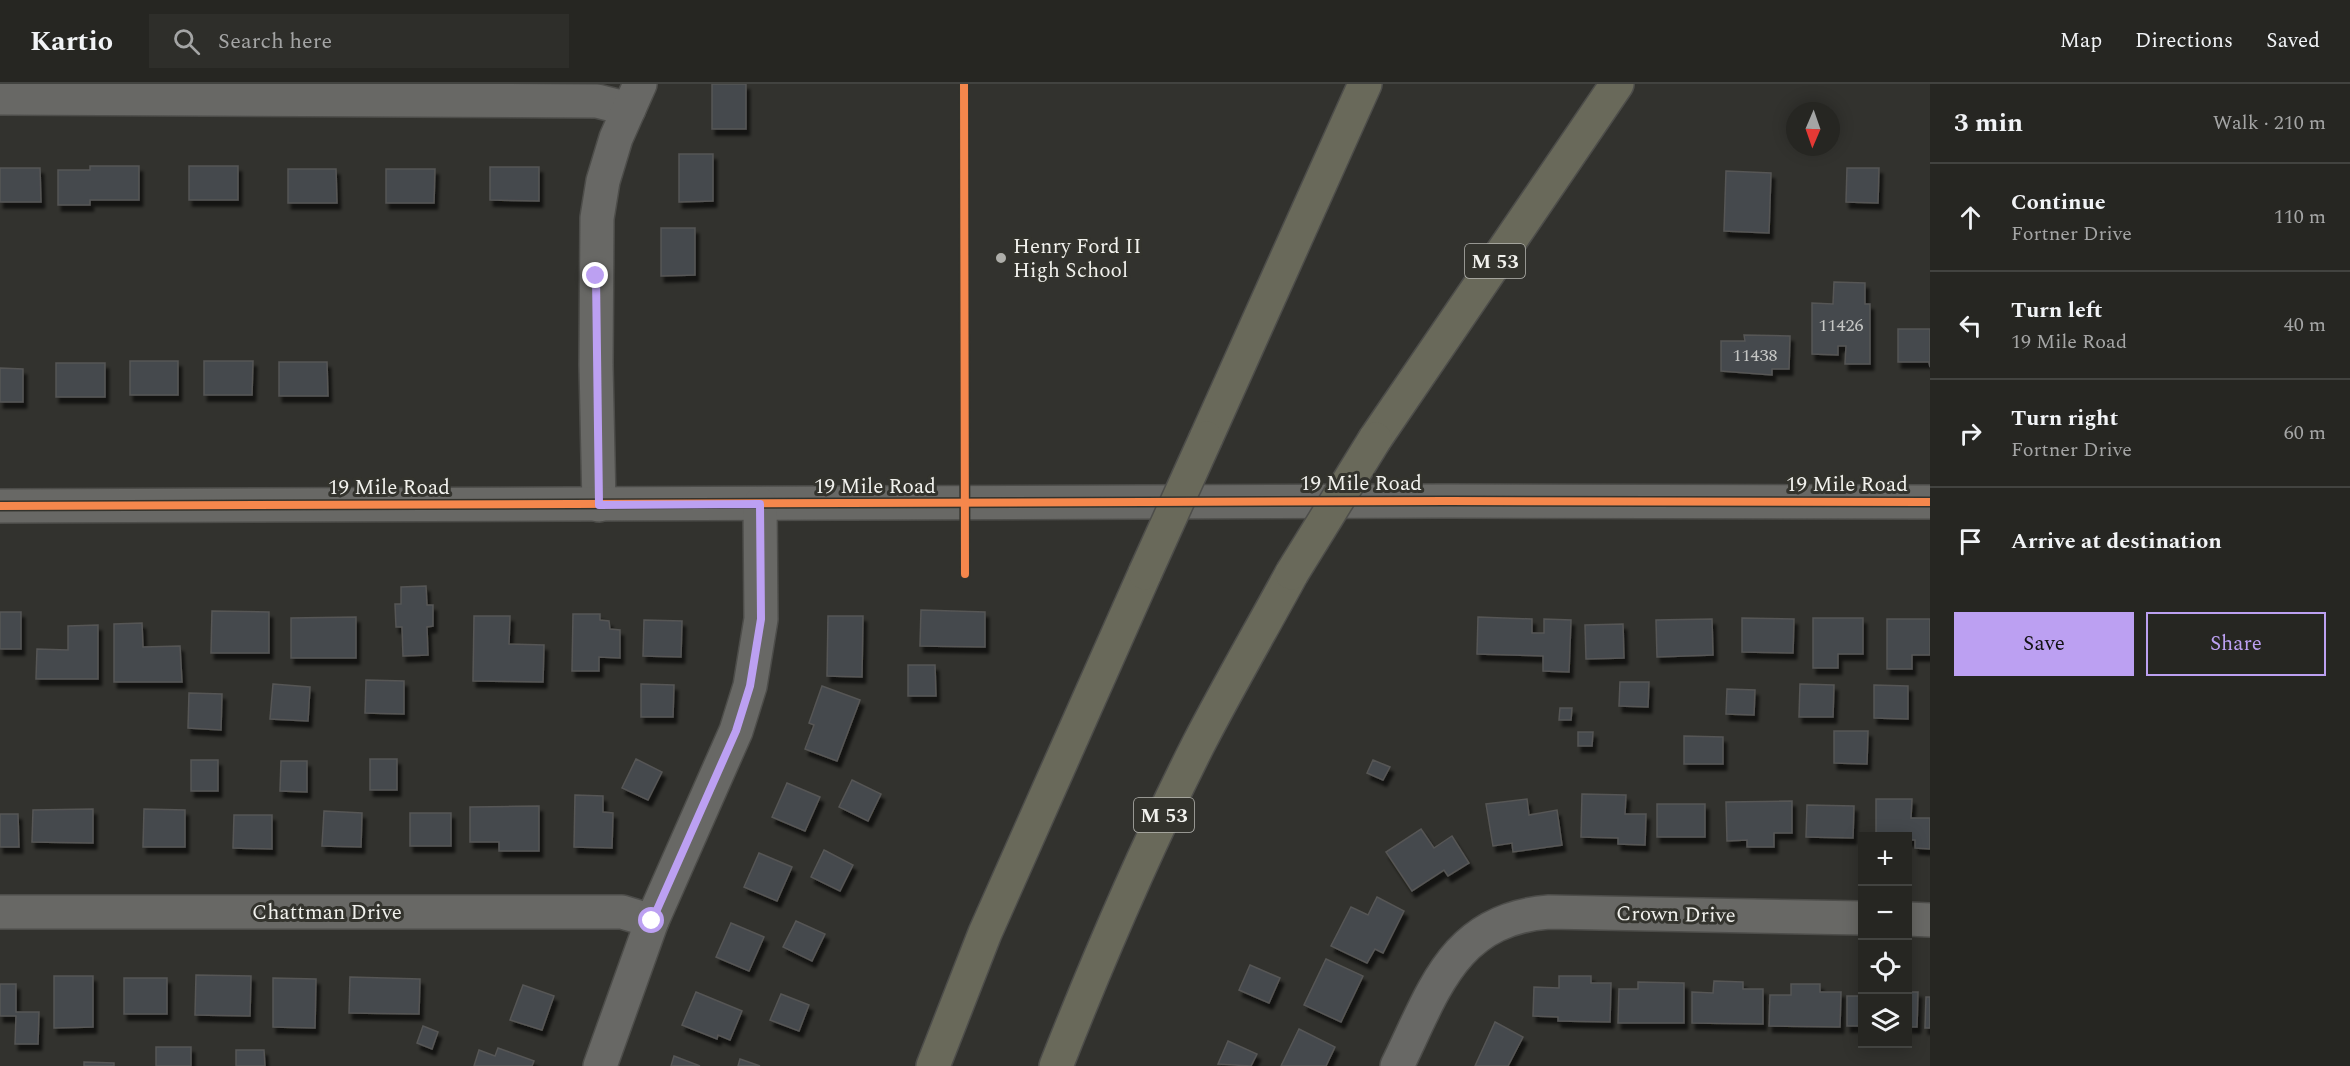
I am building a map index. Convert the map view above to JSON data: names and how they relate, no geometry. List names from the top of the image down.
{
  "streets": {
    "highway": ["M 53"],
    "street": ["19 Mile Road", "Chattman Drive", "Crown Drive"]
  },
  "places": ["Henry Ford II High School"],
  "house_numbers": ["11426", "11438"],
  "north": "bottom",
  "page": {
    "header": "Kartio",
    "search": "Search here",
    "nav": ["Map", "Directions", "Saved"],
    "heading": ["3 min", "Walk · 210 m"],
    "list": [
      ["Continue", "Fortner Drive", "110 m"],
      ["Turn left", "19 Mile Road", "40 m"],
      ["Turn right", "Fortner Drive", "60 m"],
      "Arrive at destination"
    ],
    "buttons": ["Save", "Share"],
    "map_buttons": ["+", "−"]
  }
}
